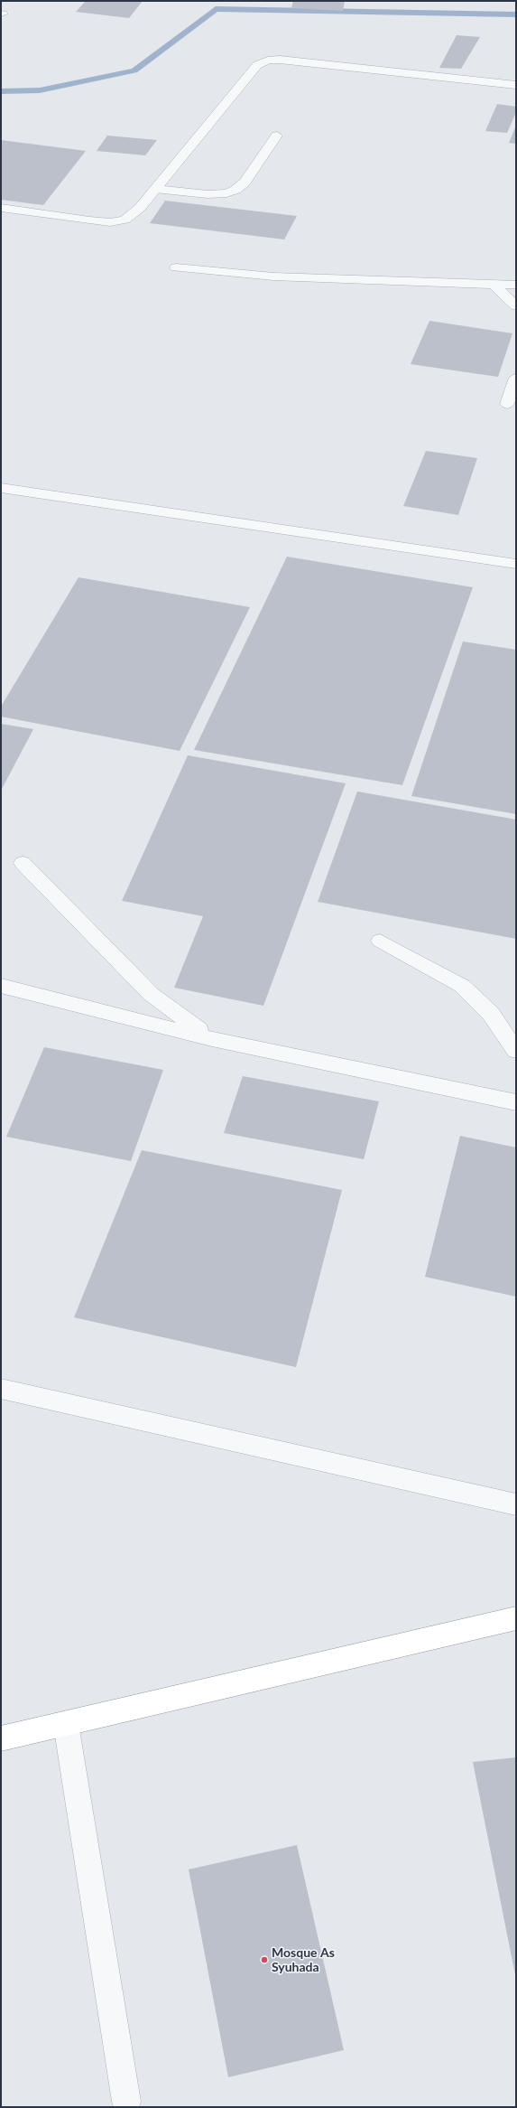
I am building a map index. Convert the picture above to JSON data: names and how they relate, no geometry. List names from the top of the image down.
{
  "places": ["Mosque As Syuhada"]
}
